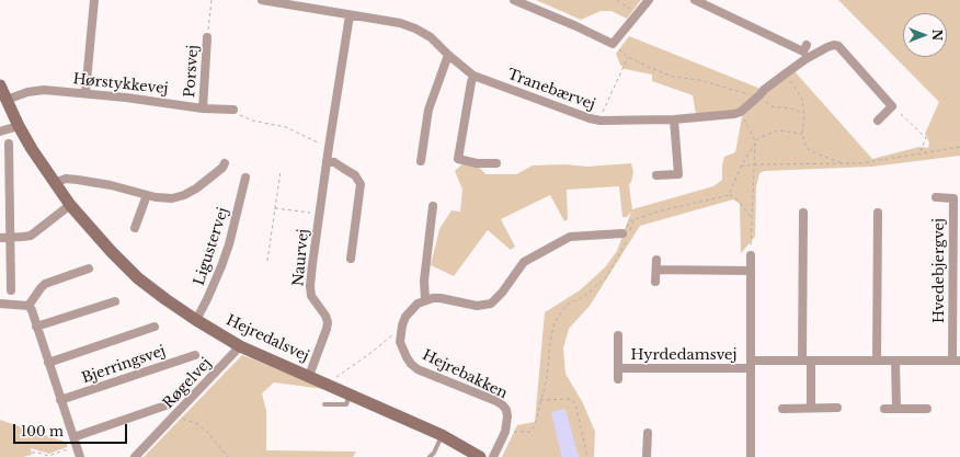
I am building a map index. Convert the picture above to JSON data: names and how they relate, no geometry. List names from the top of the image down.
{
  "streets": {
    "street": [
      "Porsvej",
      "Hørstykkevej",
      "Tranebærvej",
      "Ligustervej",
      "Naurvej",
      "Hvedebjergvej",
      "Hejredalsvej",
      "Hyrdedamsvej",
      "Bjerringsvej",
      "Hejrebakken",
      "Røgelvej"
    ]
  },
  "crossings": [
    ["Porsvej", "Hørstykkevej"],
    ["Hørstykkevej", "Hejredalsvej"],
    ["Tranebærvej", "Naurvej"],
    ["Ligustervej", "Hejredalsvej"],
    ["Naurvej", "Hejredalsvej"],
    ["Hvedebjergvej", "Hyrdedamsvej"],
    ["Hejredalsvej", "Røgelvej"]
  ],
  "scale_bar": "100 m",
  "north": "right"
}
